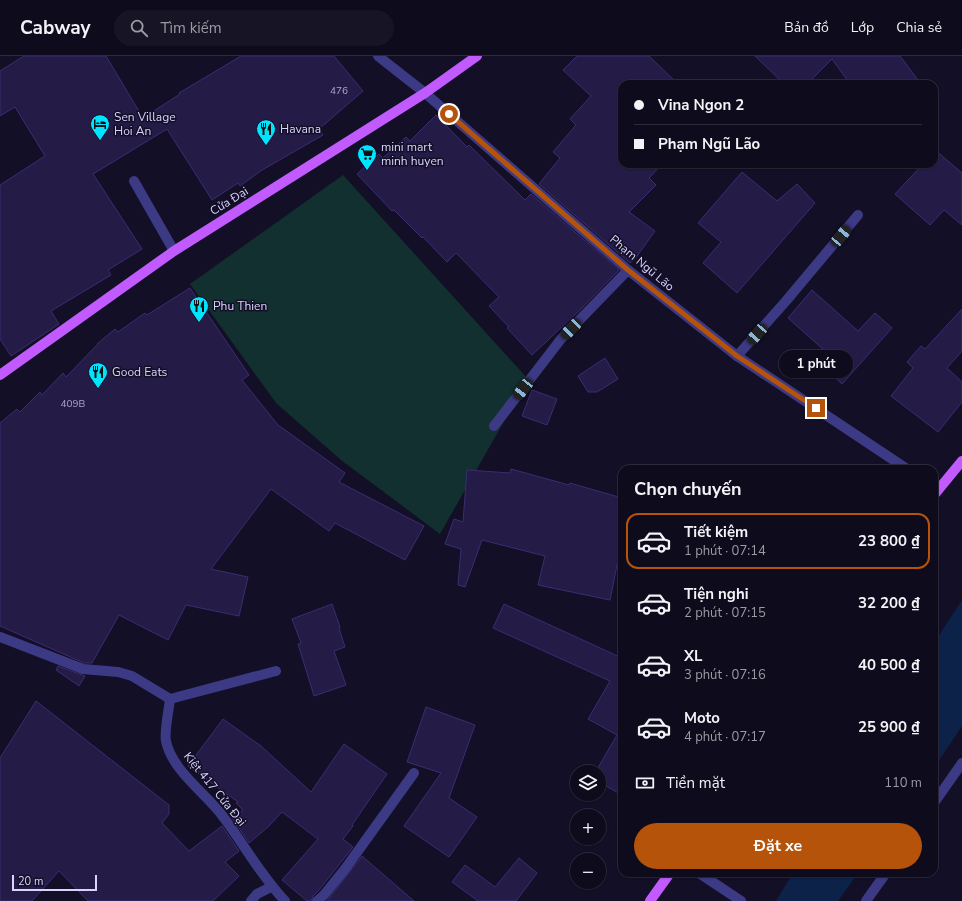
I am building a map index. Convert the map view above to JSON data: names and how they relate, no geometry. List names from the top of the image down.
{
  "streets": {
    "main road": ["Cửa Đại"],
    "street": ["Phạm Ngũ Lão", "Kiệt 417 Cửa Đại"]
  },
  "crossings": [
    ["Cửa Đại", "Phạm Ngũ Lão"]
  ],
  "places": {
    "hotel": ["Sen Village Hoi An"],
    "restaurant": ["Havana", "Phu Thien", "Good Eats"],
    "supermarket": ["mini mart minh huyen"]
  },
  "house_numbers": ["476", "409B"],
  "scale_bar": "20 m",
  "page": {
    "header": "Cabway",
    "search": "Tìm kiếm",
    "nav": ["Bản đồ", "Lớp", "Chia sẻ"],
    "banner": ["Vina Ngon 2", "Phạm Ngũ Lão"],
    "bubble": "1 phút",
    "heading": "Chọn chuyến",
    "list": [
      {
        "name": "Tiết kiệm",
        "note": "1 phút · 07:14",
        "value": "23 800 ₫"
      },
      {
        "name": "Tiện nghi",
        "note": "2 phút · 07:15",
        "value": "32 200 ₫"
      },
      {
        "name": "XL",
        "note": "3 phút · 07:16",
        "value": "40 500 ₫"
      },
      {
        "name": "Moto",
        "note": "4 phút · 07:17",
        "value": "25 900 ₫"
      }
    ],
    "pay": ["Tiền mặt", "110 m"],
    "map_buttons": ["+", "−"],
    "buttons": "Đặt xe",
    "scale": "20 m"
  }
}
